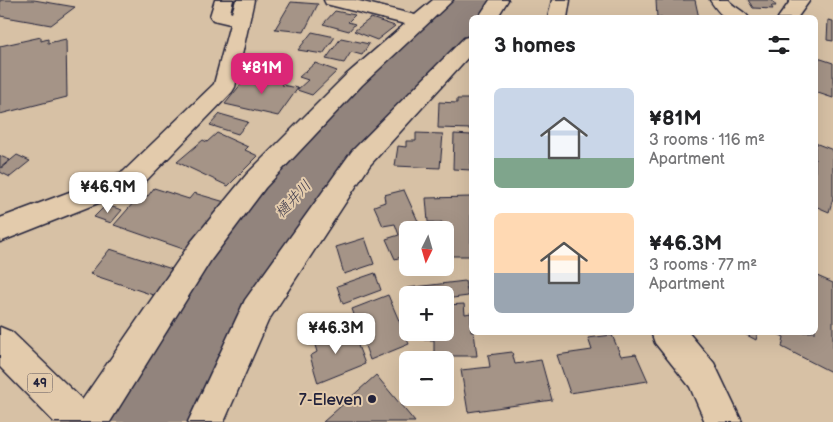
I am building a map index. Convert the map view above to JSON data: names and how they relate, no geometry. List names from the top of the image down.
{
  "streets": {
    "street": ["49"]
  },
  "water": ["樋井川"],
  "places": ["7-Eleven"],
  "north": "bottom",
  "page": {
    "heading": "3 homes",
    "price": ["¥81M", "¥46.9M", "¥46.3M"],
    "list": [
      {
        "name": "¥81M",
        "note": "3 rooms · 116 m² · Apartment"
      },
      {
        "name": "¥46.3M",
        "note": "3 rooms · 77 m² · Apartment"
      }
    ],
    "map_buttons": ["+", "−"]
  }
}
